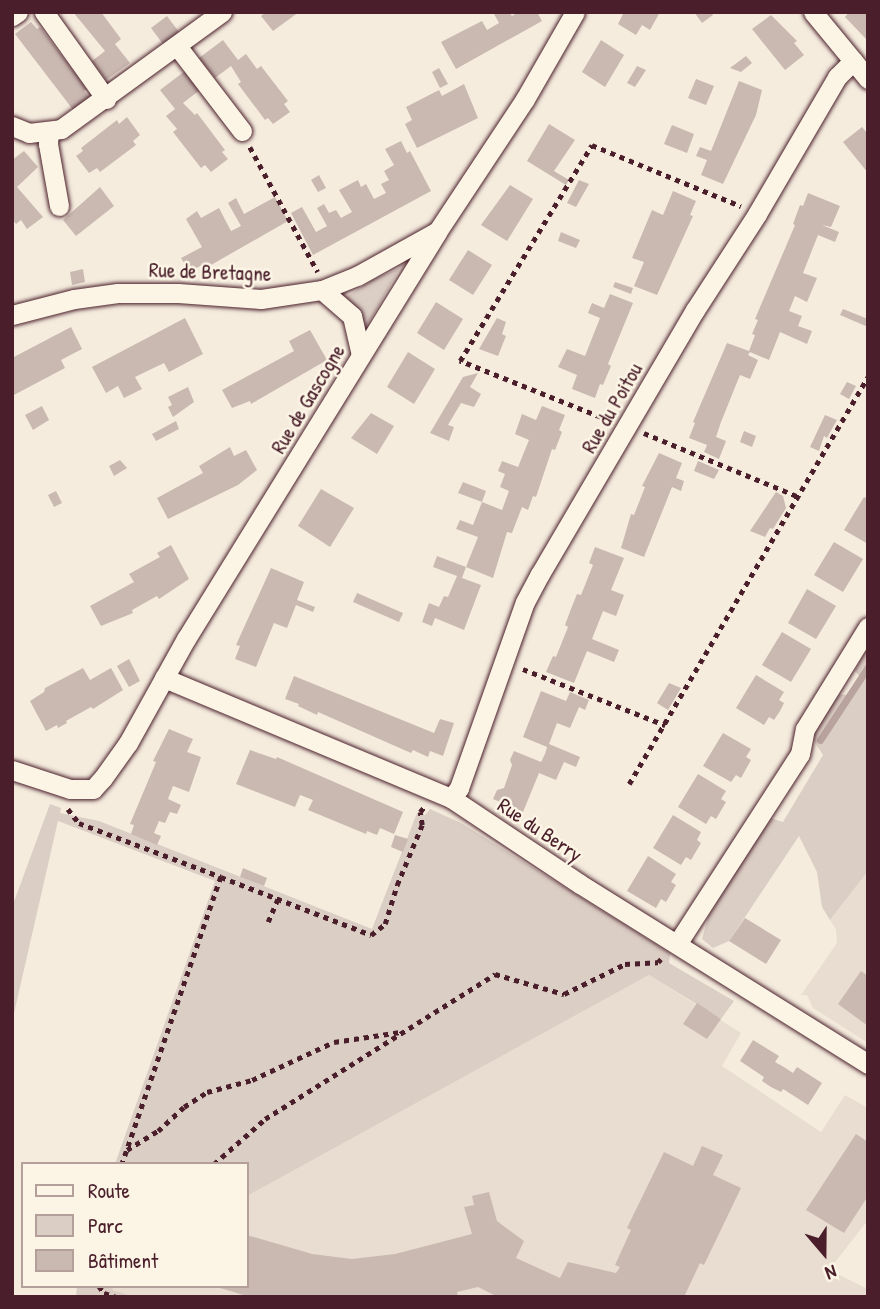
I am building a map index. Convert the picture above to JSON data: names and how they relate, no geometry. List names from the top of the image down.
{
  "streets": {
    "street": [
      "Rue de Bretagne",
      "Rue de Gascogne",
      "Rue du Poitou",
      "Rue du Berry"
    ]
  },
  "crossings": [
    ["Rue de Bretagne", "Rue de Gascogne"],
    ["Rue de Gascogne", "Rue du Berry"],
    ["Rue du Poitou", "Rue du Berry"]
  ],
  "legend": ["Route", "Parc", "Bâtiment"],
  "north": "bottom"
}
